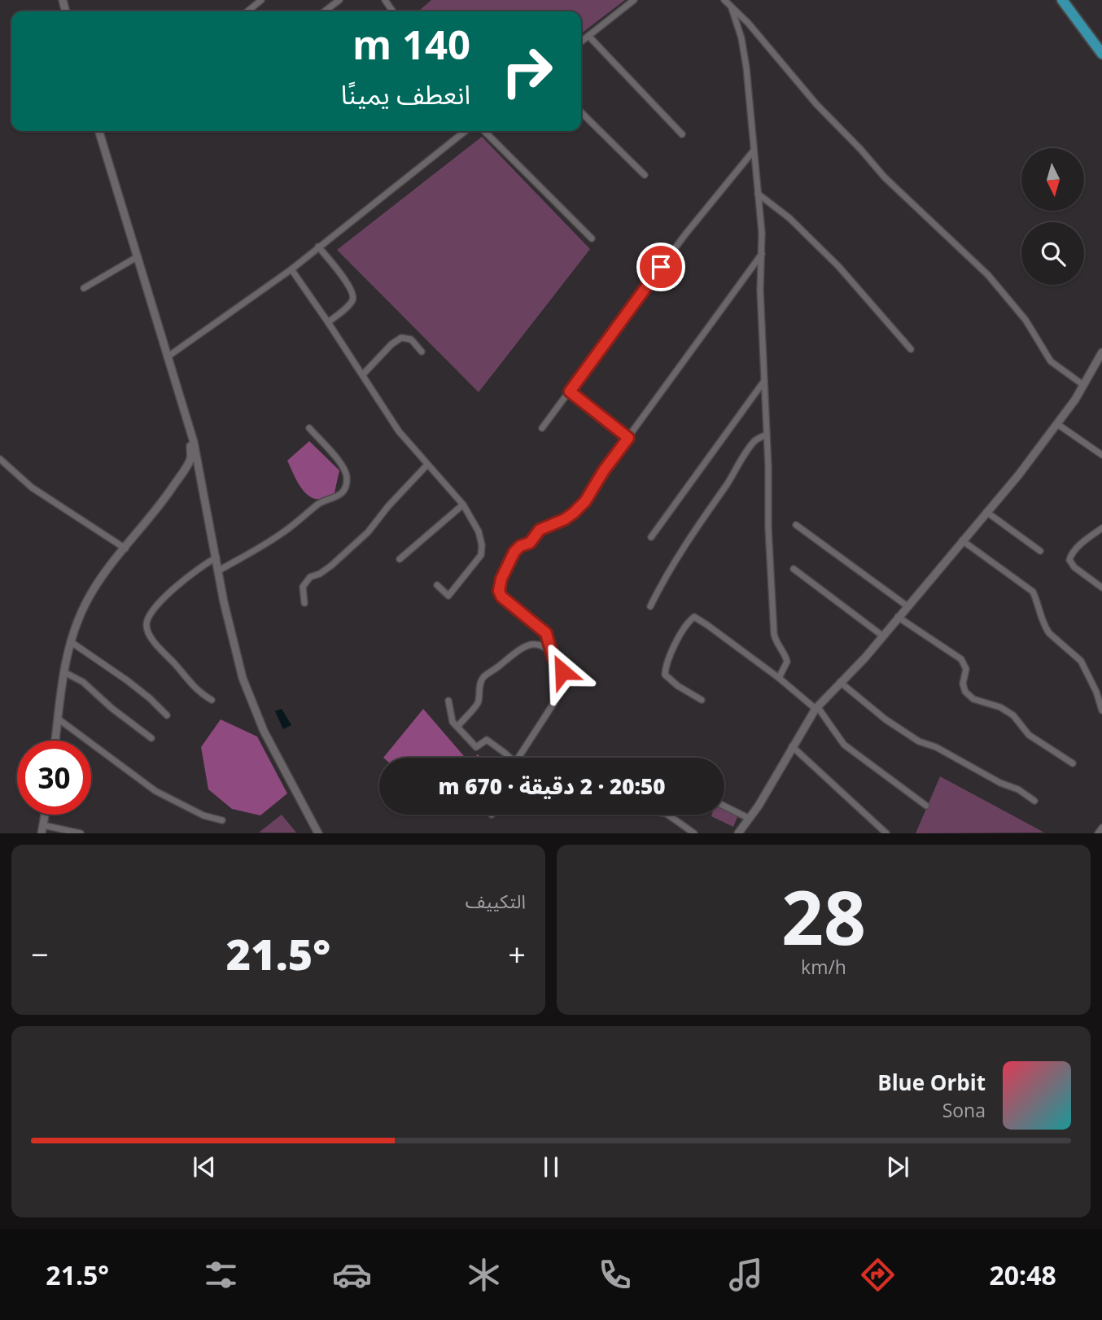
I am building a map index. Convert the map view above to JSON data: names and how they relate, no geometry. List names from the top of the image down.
{
  "north": "bottom",
  "page": {
    "turn": ["140 m", "انعطف يمينًا"],
    "limit": "30",
    "trip": "20:50 · 2 دقيقة · 670 m",
    "tile": [
      ["28", "km/h"],
      "التكييف"
    ],
    "heat": ["−", "21.5°", "+"],
    "song": ["Blue Orbit", "Sona"],
    "tabs": ["20:48", "21.5°"]
  }
}
